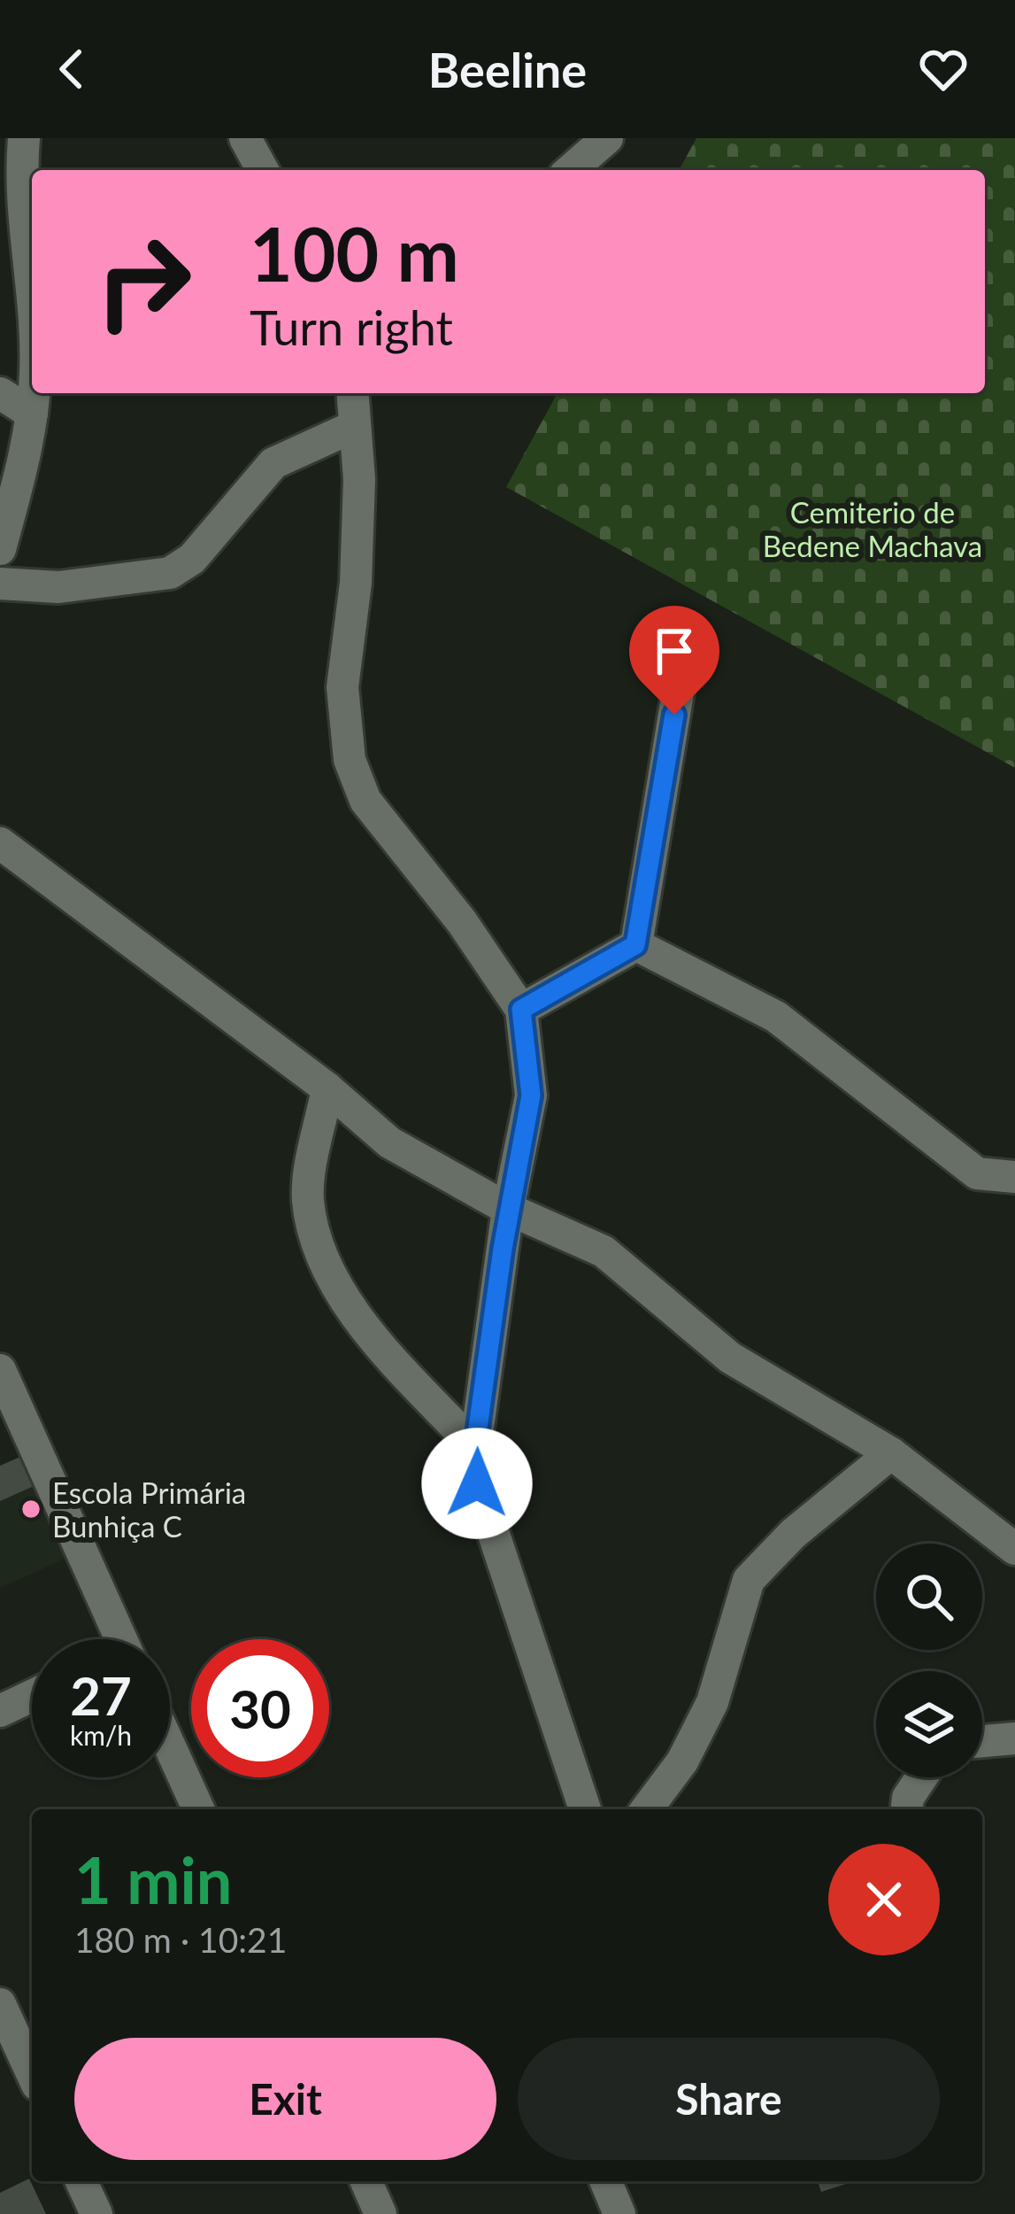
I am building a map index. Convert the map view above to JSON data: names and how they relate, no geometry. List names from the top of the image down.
{
  "parks": ["Cemiterio de Bedene Machava"],
  "places": ["Escola Primária Bunhiça C"],
  "page": {
    "header": "Beeline",
    "turn": ["100 m", "Turn right"],
    "speed": "27 km/h",
    "limit": "30",
    "heading": ["1 min", "180 m · 10:21"],
    "buttons": ["Exit", "Share"]
  }
}
